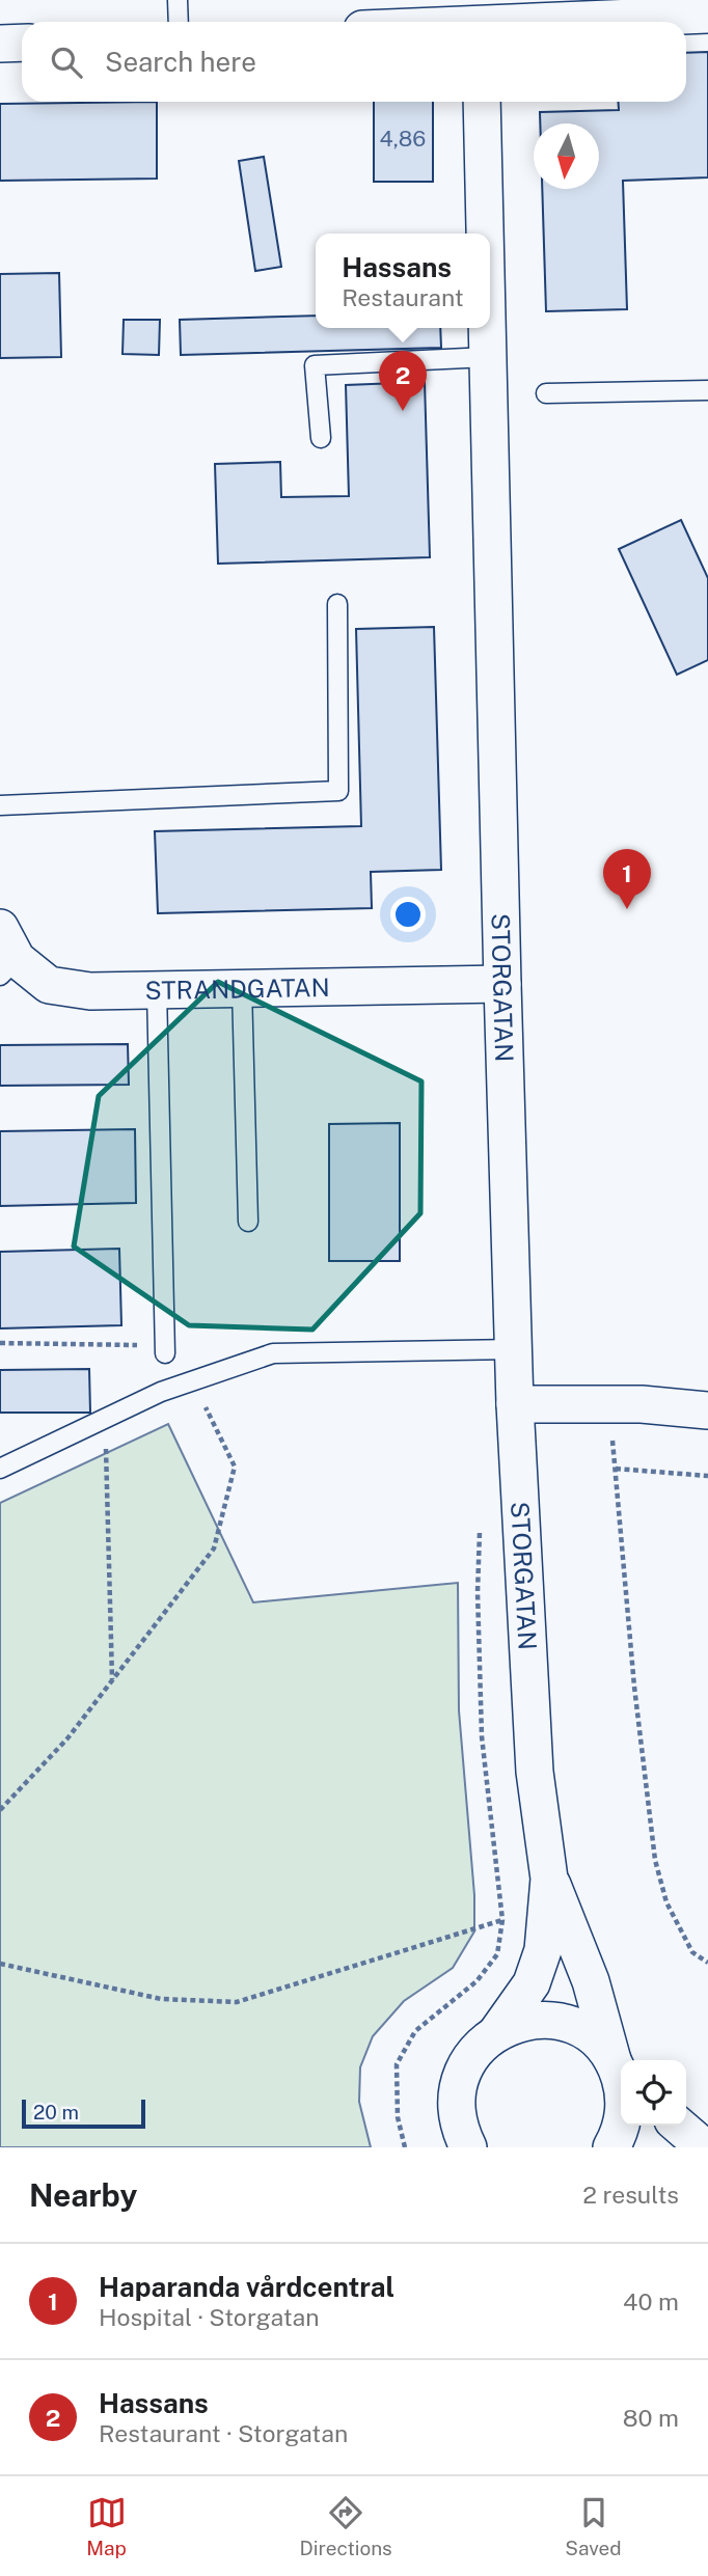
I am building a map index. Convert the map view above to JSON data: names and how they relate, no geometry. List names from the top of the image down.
{
  "streets": {
    "street": ["STORGATAN", "STRANDGATAN"]
  },
  "crossings": [
    ["STORGATAN", "STRANDGATAN"]
  ],
  "house_numbers": ["4,86"],
  "scale_bar": "20 m",
  "north": "bottom",
  "page": {
    "search": "Search here",
    "popup": ["Hassans", "Restaurant"],
    "pins": ["2", "1"],
    "scale": "20 m",
    "heading": ["Nearby", "2 results"],
    "list": [
      {
        "mark": "1",
        "name": "Haparanda vårdcentral",
        "note": "Hospital · Storgatan",
        "value": "40 m"
      },
      {
        "mark": "2",
        "name": "Hassans",
        "note": "Restaurant · Storgatan",
        "value": "80 m"
      }
    ],
    "nav": ["Map", "Directions", "Saved"]
  }
}
